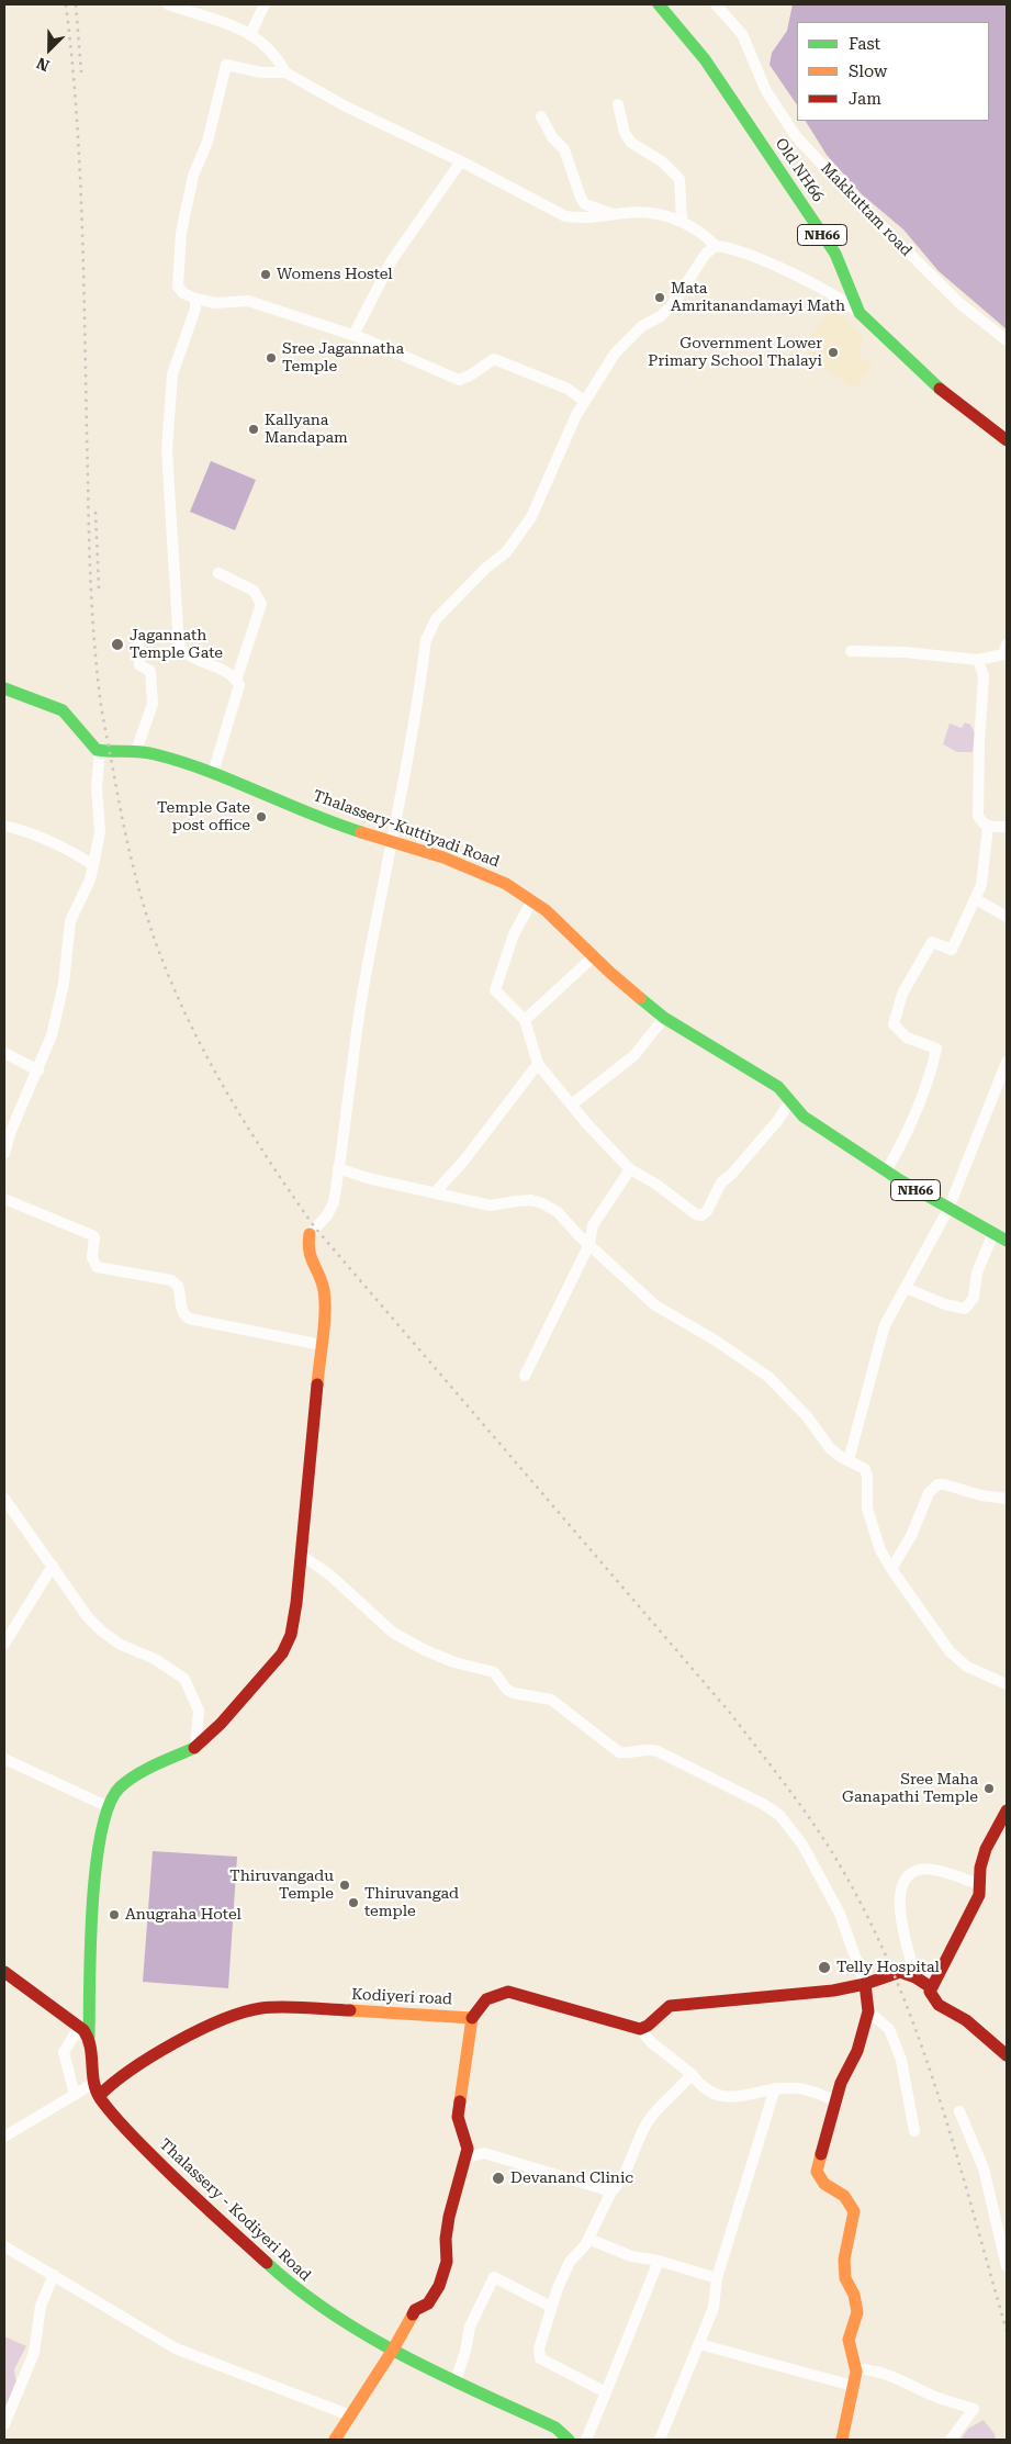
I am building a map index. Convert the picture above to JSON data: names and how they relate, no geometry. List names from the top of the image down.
{
  "streets": {
    "street": [
      "Old NH66",
      "Makkuttam road",
      "NH66",
      "Thalassery-Kuttiyadi Road",
      "Kodiyeri road",
      "Thalassery - Kodiyeri Road"
    ]
  },
  "crossings": [
    ["Kodiyeri road", "Thalassery - Kodiyeri Road"]
  ],
  "places": [
    "Womens Hostel",
    "Mata Amritanandamayi Math",
    "Government Lower Primary School Thalayi",
    "Sree Jagannatha Temple",
    "Kallyana Mandapam",
    "Jagannath Temple Gate",
    "Temple Gate post office",
    "Sree Maha Ganapathi Temple",
    "Thiruvangadu Temple",
    "Thiruvangad temple",
    "Anugraha Hotel",
    "Telly Hospital",
    "Devanand Clinic"
  ],
  "legend": ["Fast", "Slow", "Jam"],
  "north": "bottom left"
}
